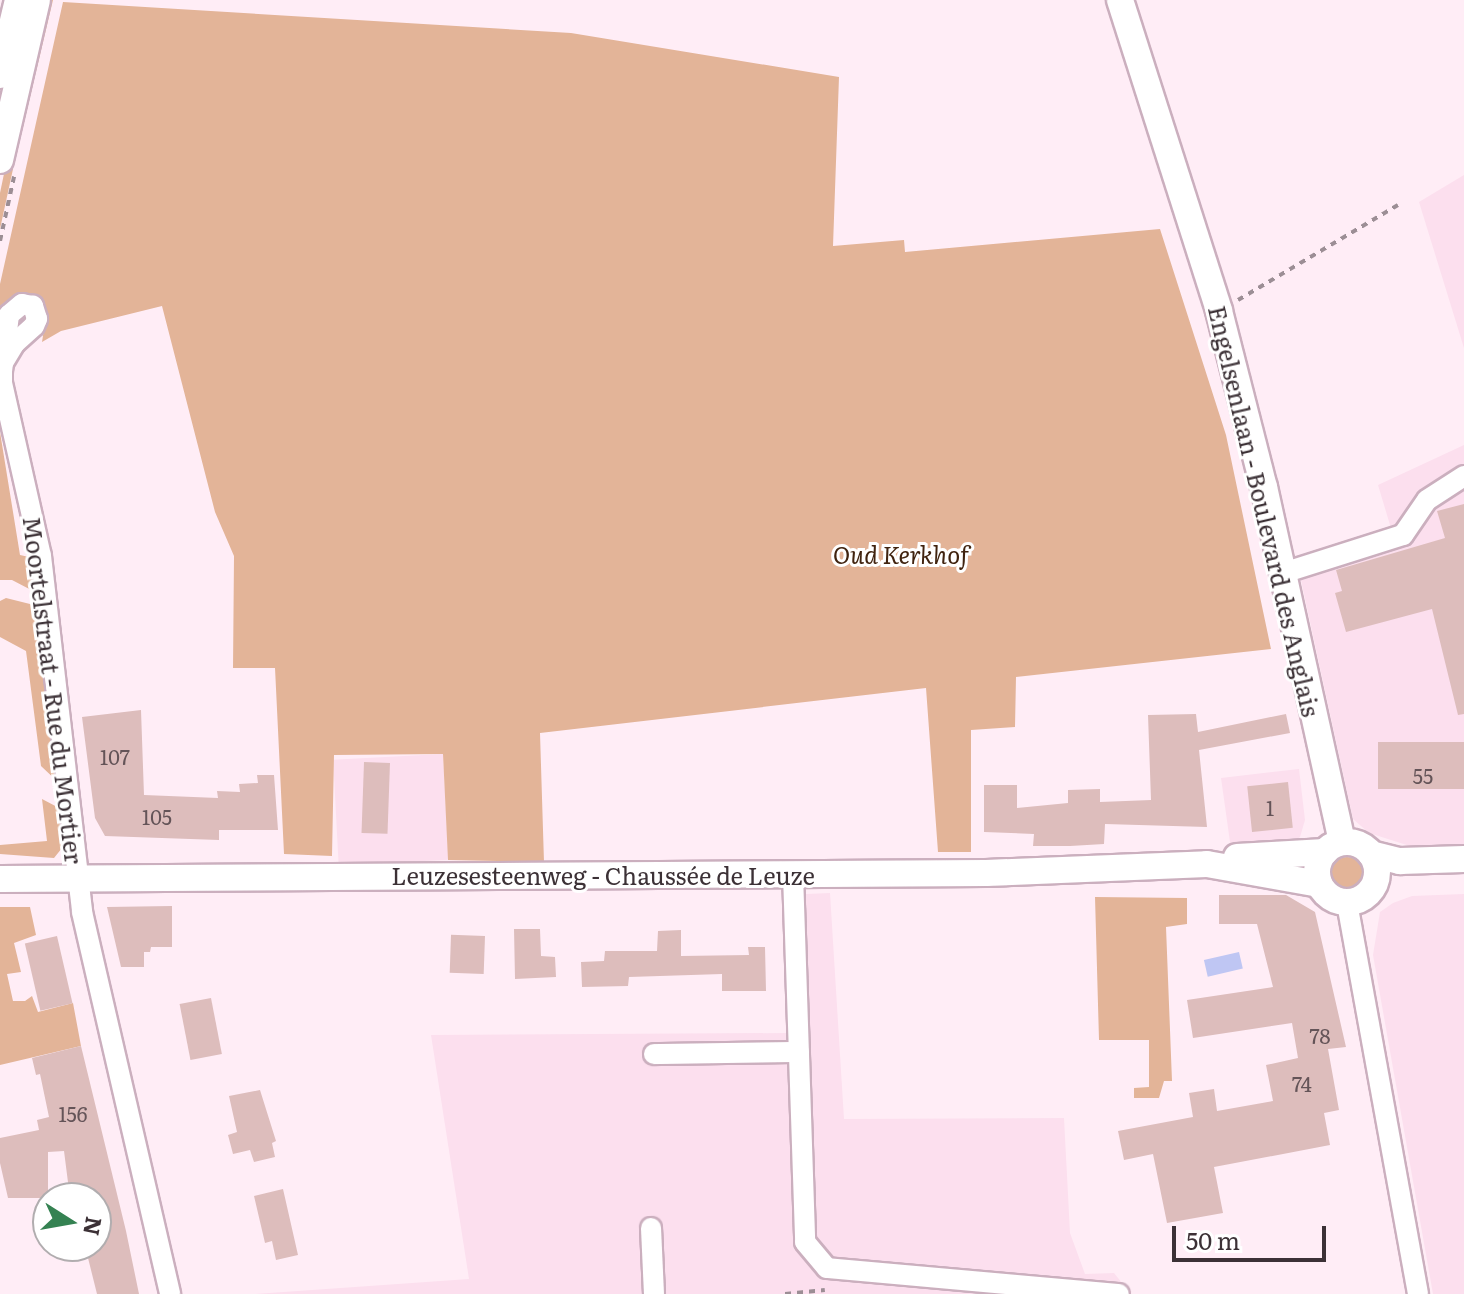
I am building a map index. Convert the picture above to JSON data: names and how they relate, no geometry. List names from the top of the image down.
{
  "streets": {
    "main road": ["Engelsenlaan - Boulevard des Anglais", "Leuzesesteenweg - Chaussée de Leuze"],
    "street": ["Moortelstraat - Rue du Mortier"]
  },
  "crossings": [
    ["Engelsenlaan - Boulevard des Anglais", "Leuzesesteenweg - Chaussée de Leuze"],
    ["Moortelstraat - Rue du Mortier", "Leuzesesteenweg - Chaussée de Leuze"]
  ],
  "parks": ["Oud Kerkhof"],
  "house_numbers": [
    "107",
    "55",
    "1",
    "105",
    "78",
    "74",
    "156"
  ],
  "scale_bar": "50 m",
  "north": "right"
}
